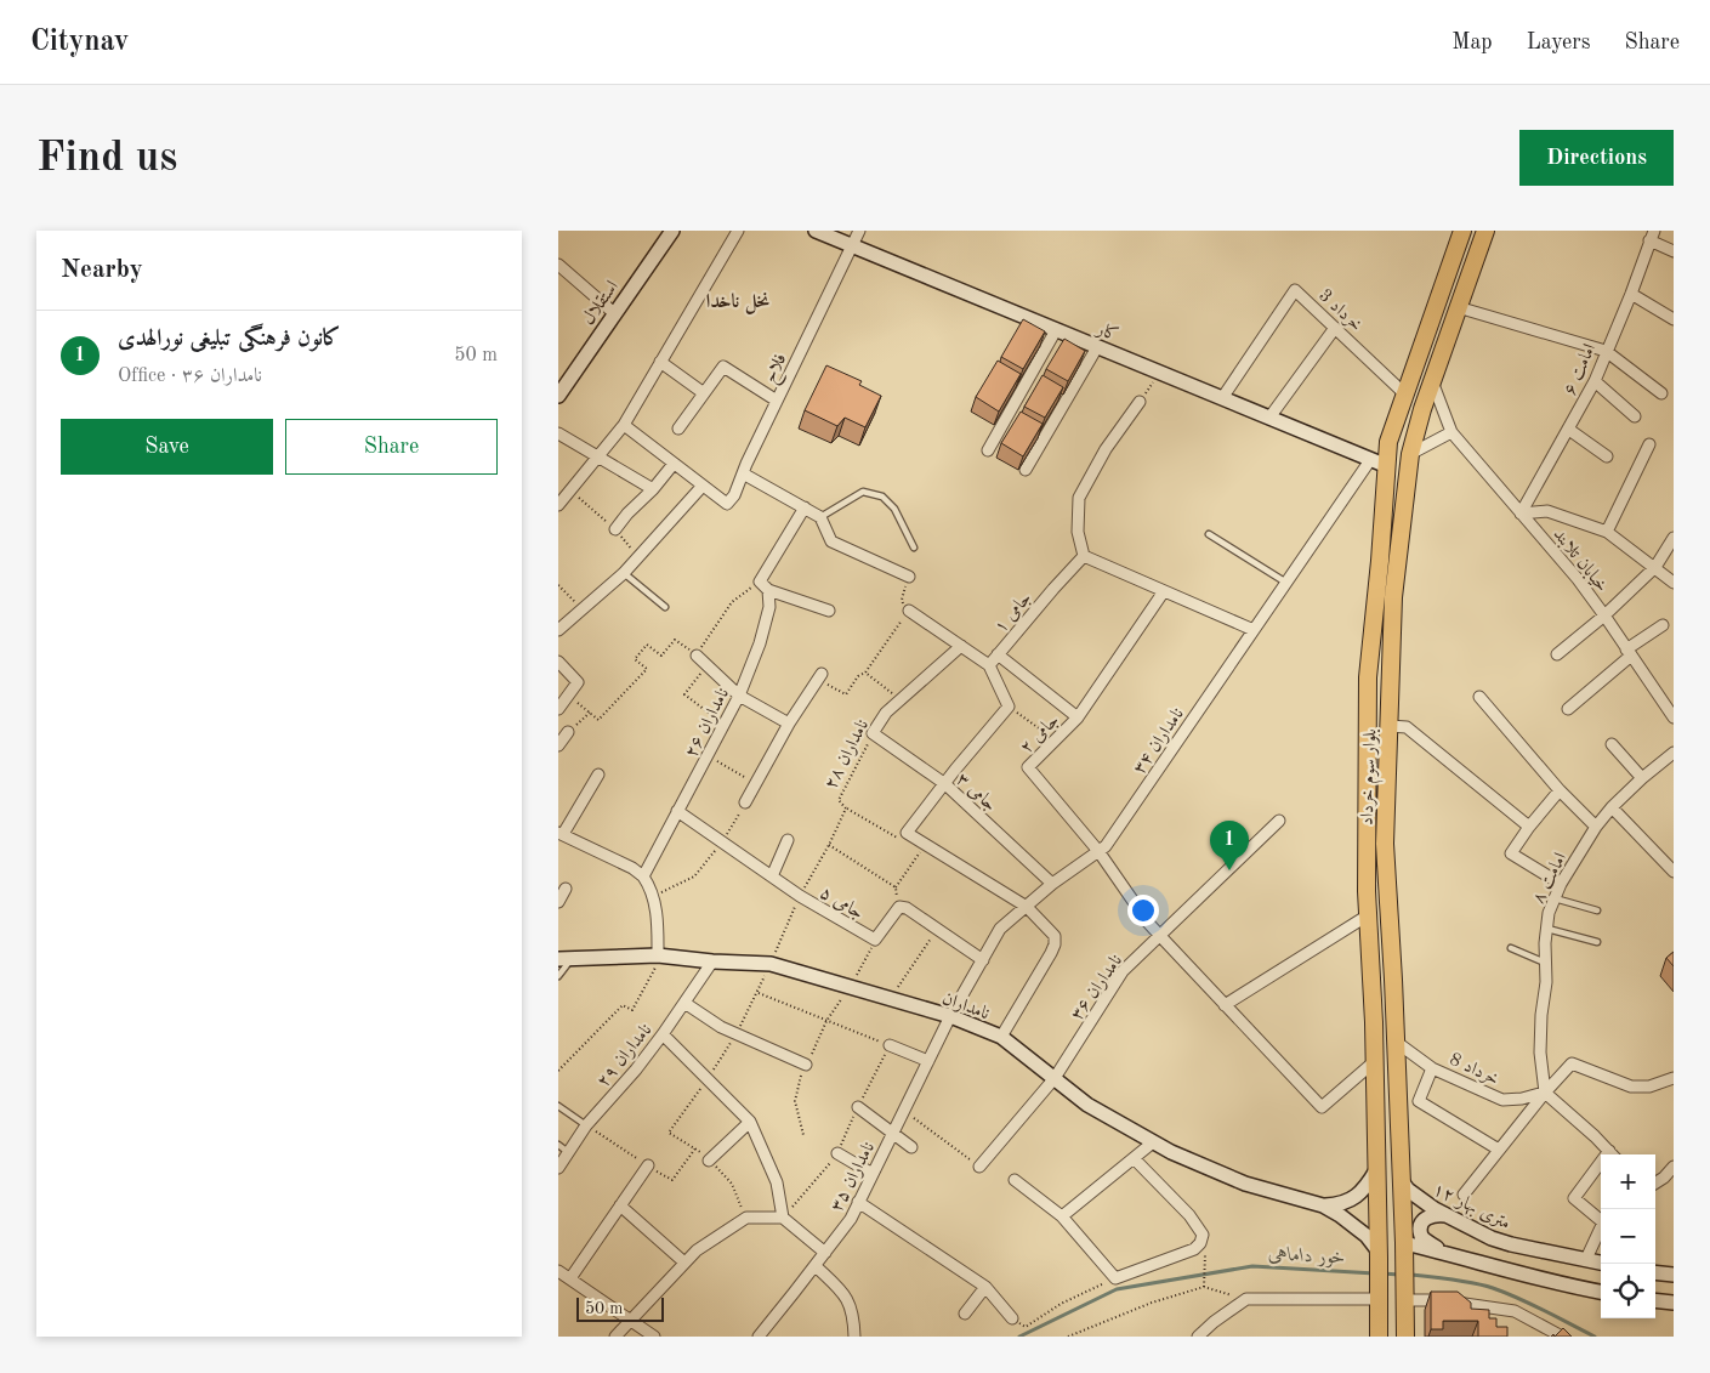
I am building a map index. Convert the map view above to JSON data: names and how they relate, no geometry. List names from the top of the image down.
{
  "streets": {
    "main road": ["بلوار سوم خرداد"],
    "street": [
      "استقلال",
      "خرداد 3",
      "کار",
      "فلاح",
      "امامت ۶",
      "خیابان تلابند",
      "جامی ۱",
      "نامداران ۲۶",
      "جامی ۲",
      "نامداران ۳۴",
      "نامداران ۲۸",
      "جامی ۳",
      "امامت ۸",
      "جامی ۵",
      "نامداران ۳۶",
      "نامداران",
      "نامداران ۲۹",
      "خرداد 8",
      "نامداران ۳۵",
      "۱۲ متری بهار"
    ]
  },
  "crossings": [
    ["خرداد 3", "کار"],
    ["خرداد 3", "بلوار سوم خرداد"],
    ["کار", "فلاح"],
    ["کار", "نامداران ۳۴"],
    ["کار", "بلوار سوم خرداد"],
    ["امامت ۶", "خیابان تلابند"],
    ["خیابان تلابند", "بلوار سوم خرداد"],
    ["جامی ۱", "جامی ۲"],
    ["نامداران ۲۶", "جامی ۵"],
    ["جامی ۲", "نامداران ۳۴"],
    ["نامداران ۳۴", "جامی ۳"],
    ["نامداران ۳۴", "نامداران"],
    ["نامداران ۳۴", "نامداران ۳۵"],
    ["نامداران ۲۸", "جامی ۳"],
    ["نامداران ۲۸", "جامی ۵"],
    ["نامداران ۲۸", "نامداران"],
    ["بلوار سوم خرداد", "نامداران"],
    ["بلوار سوم خرداد", "خرداد 8"],
    ["بلوار سوم خرداد", "۱۲ متری بهار"],
    ["امامت ۸", "خرداد 8"],
    ["نامداران ۳۶", "نامداران"],
    ["نامداران", "نامداران ۲۹"],
    ["نامداران", "نامداران ۳۵"]
  ],
  "districts": ["نخل ناخدا"],
  "water": ["خور داماهی"],
  "scale_bar": "50 m",
  "page": {
    "header": "Citynav",
    "nav": ["Map", "Layers", "Share"],
    "buttons": [
      "Directions",
      ["Save", "Share"]
    ],
    "title": "Find us",
    "heading": "Nearby",
    "list": [
      {
        "mark": "1",
        "name": "کانون فرهنگی تبلیغی نورالهدی",
        "note": "Office · نامداران ۳۶",
        "value": "50 m"
      }
    ],
    "pins": "1",
    "map_buttons": ["+", "−"],
    "scale": "50 m"
  }
}
